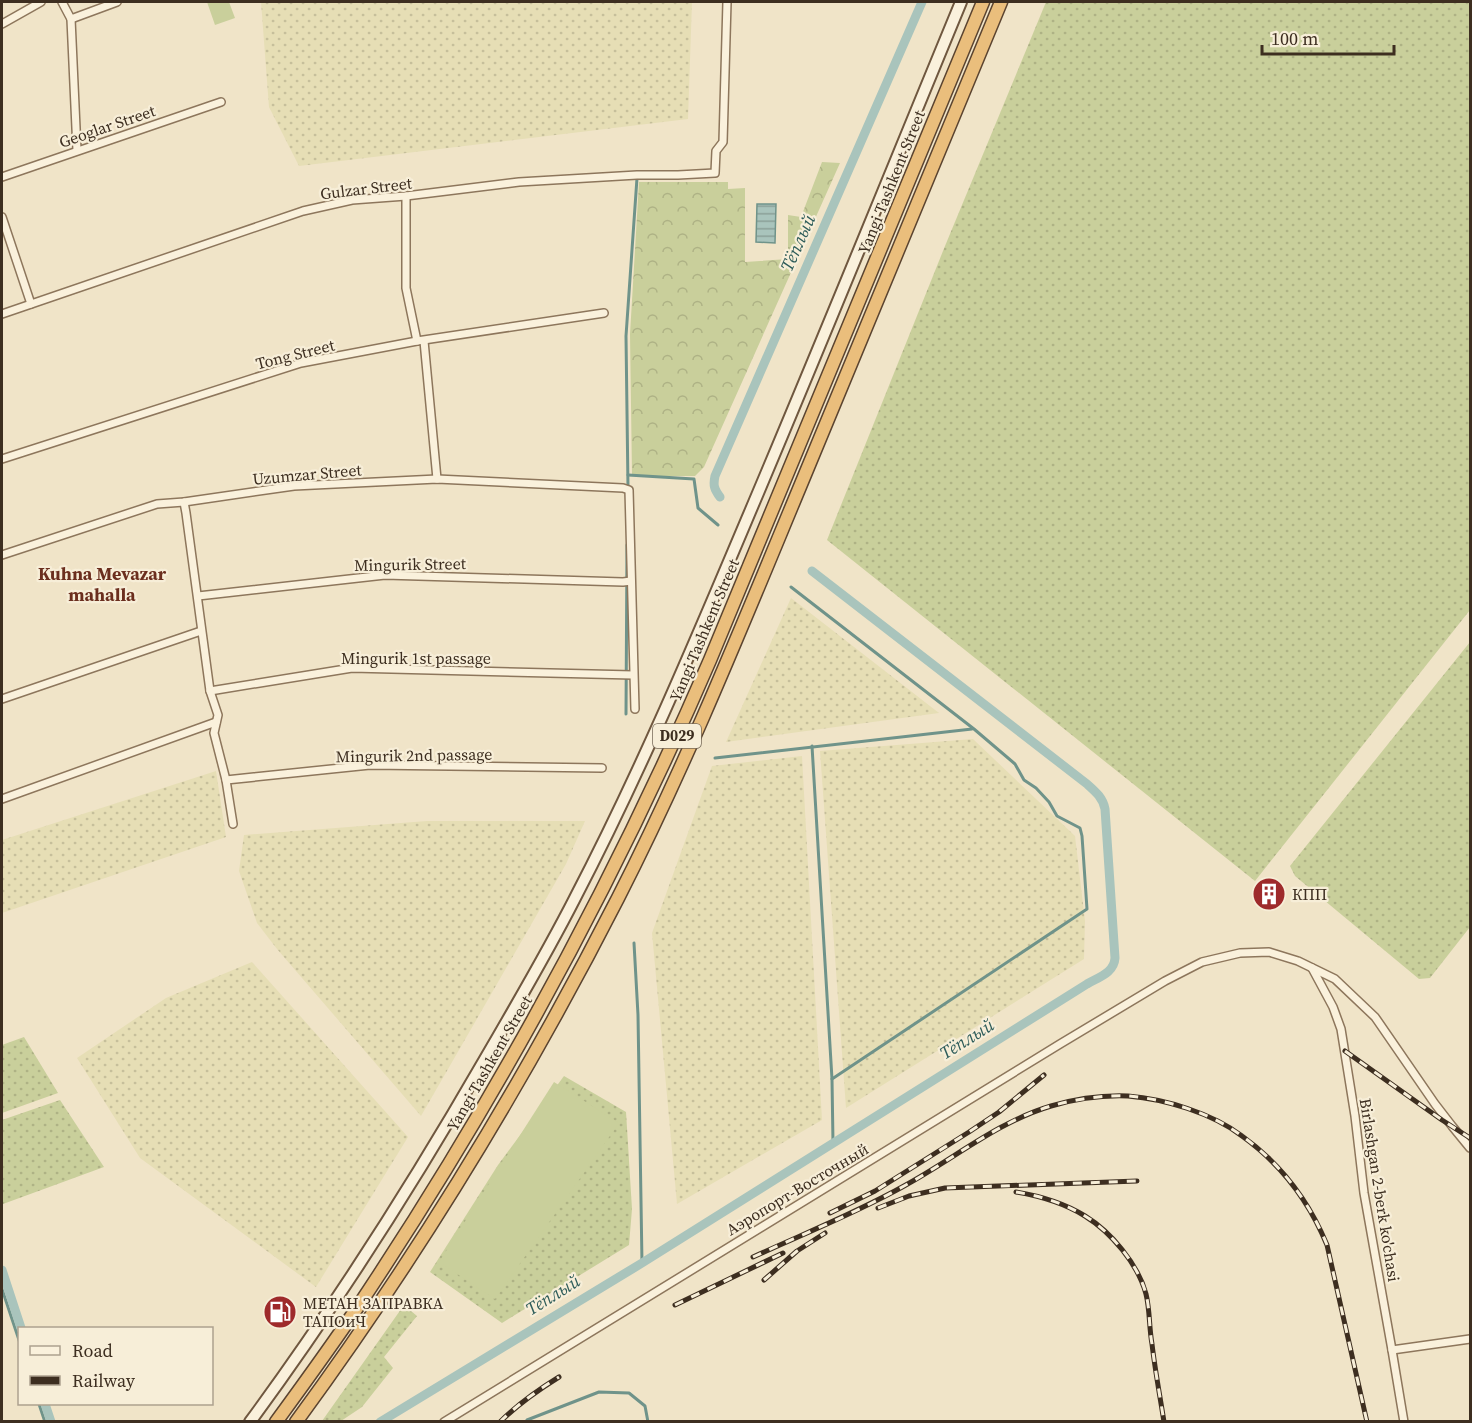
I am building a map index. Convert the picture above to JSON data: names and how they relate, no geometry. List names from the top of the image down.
{
  "streets": {
    "highway": ["Yangi Tashkent Street", "D029"],
    "street": [
      "Geoglar Street",
      "Gulzar Street",
      "Tong Street",
      "Uzumzar Street",
      "Mingurik Street",
      "Mingurik 1st passage",
      "Mingurik 2nd passage",
      "Аэропорт-Восточный",
      "Birlashgan 2-berk ko'chasi"
    ]
  },
  "crossings": [
    ["Uzumzar Street", "Mingurik Street"],
    ["Аэропорт-Восточный", "Birlashgan 2-berk ko'chasi"]
  ],
  "districts": ["Kuhna Mevazar mahalla"],
  "water": ["Тёплый"],
  "places": {
    "building": ["КПП"],
    "fuel station": ["МЕТАН ЗАПРАВКА ТАПОиЧ"]
  },
  "legend": ["Road", "Railway"],
  "scale_bar": "100 m"
}
